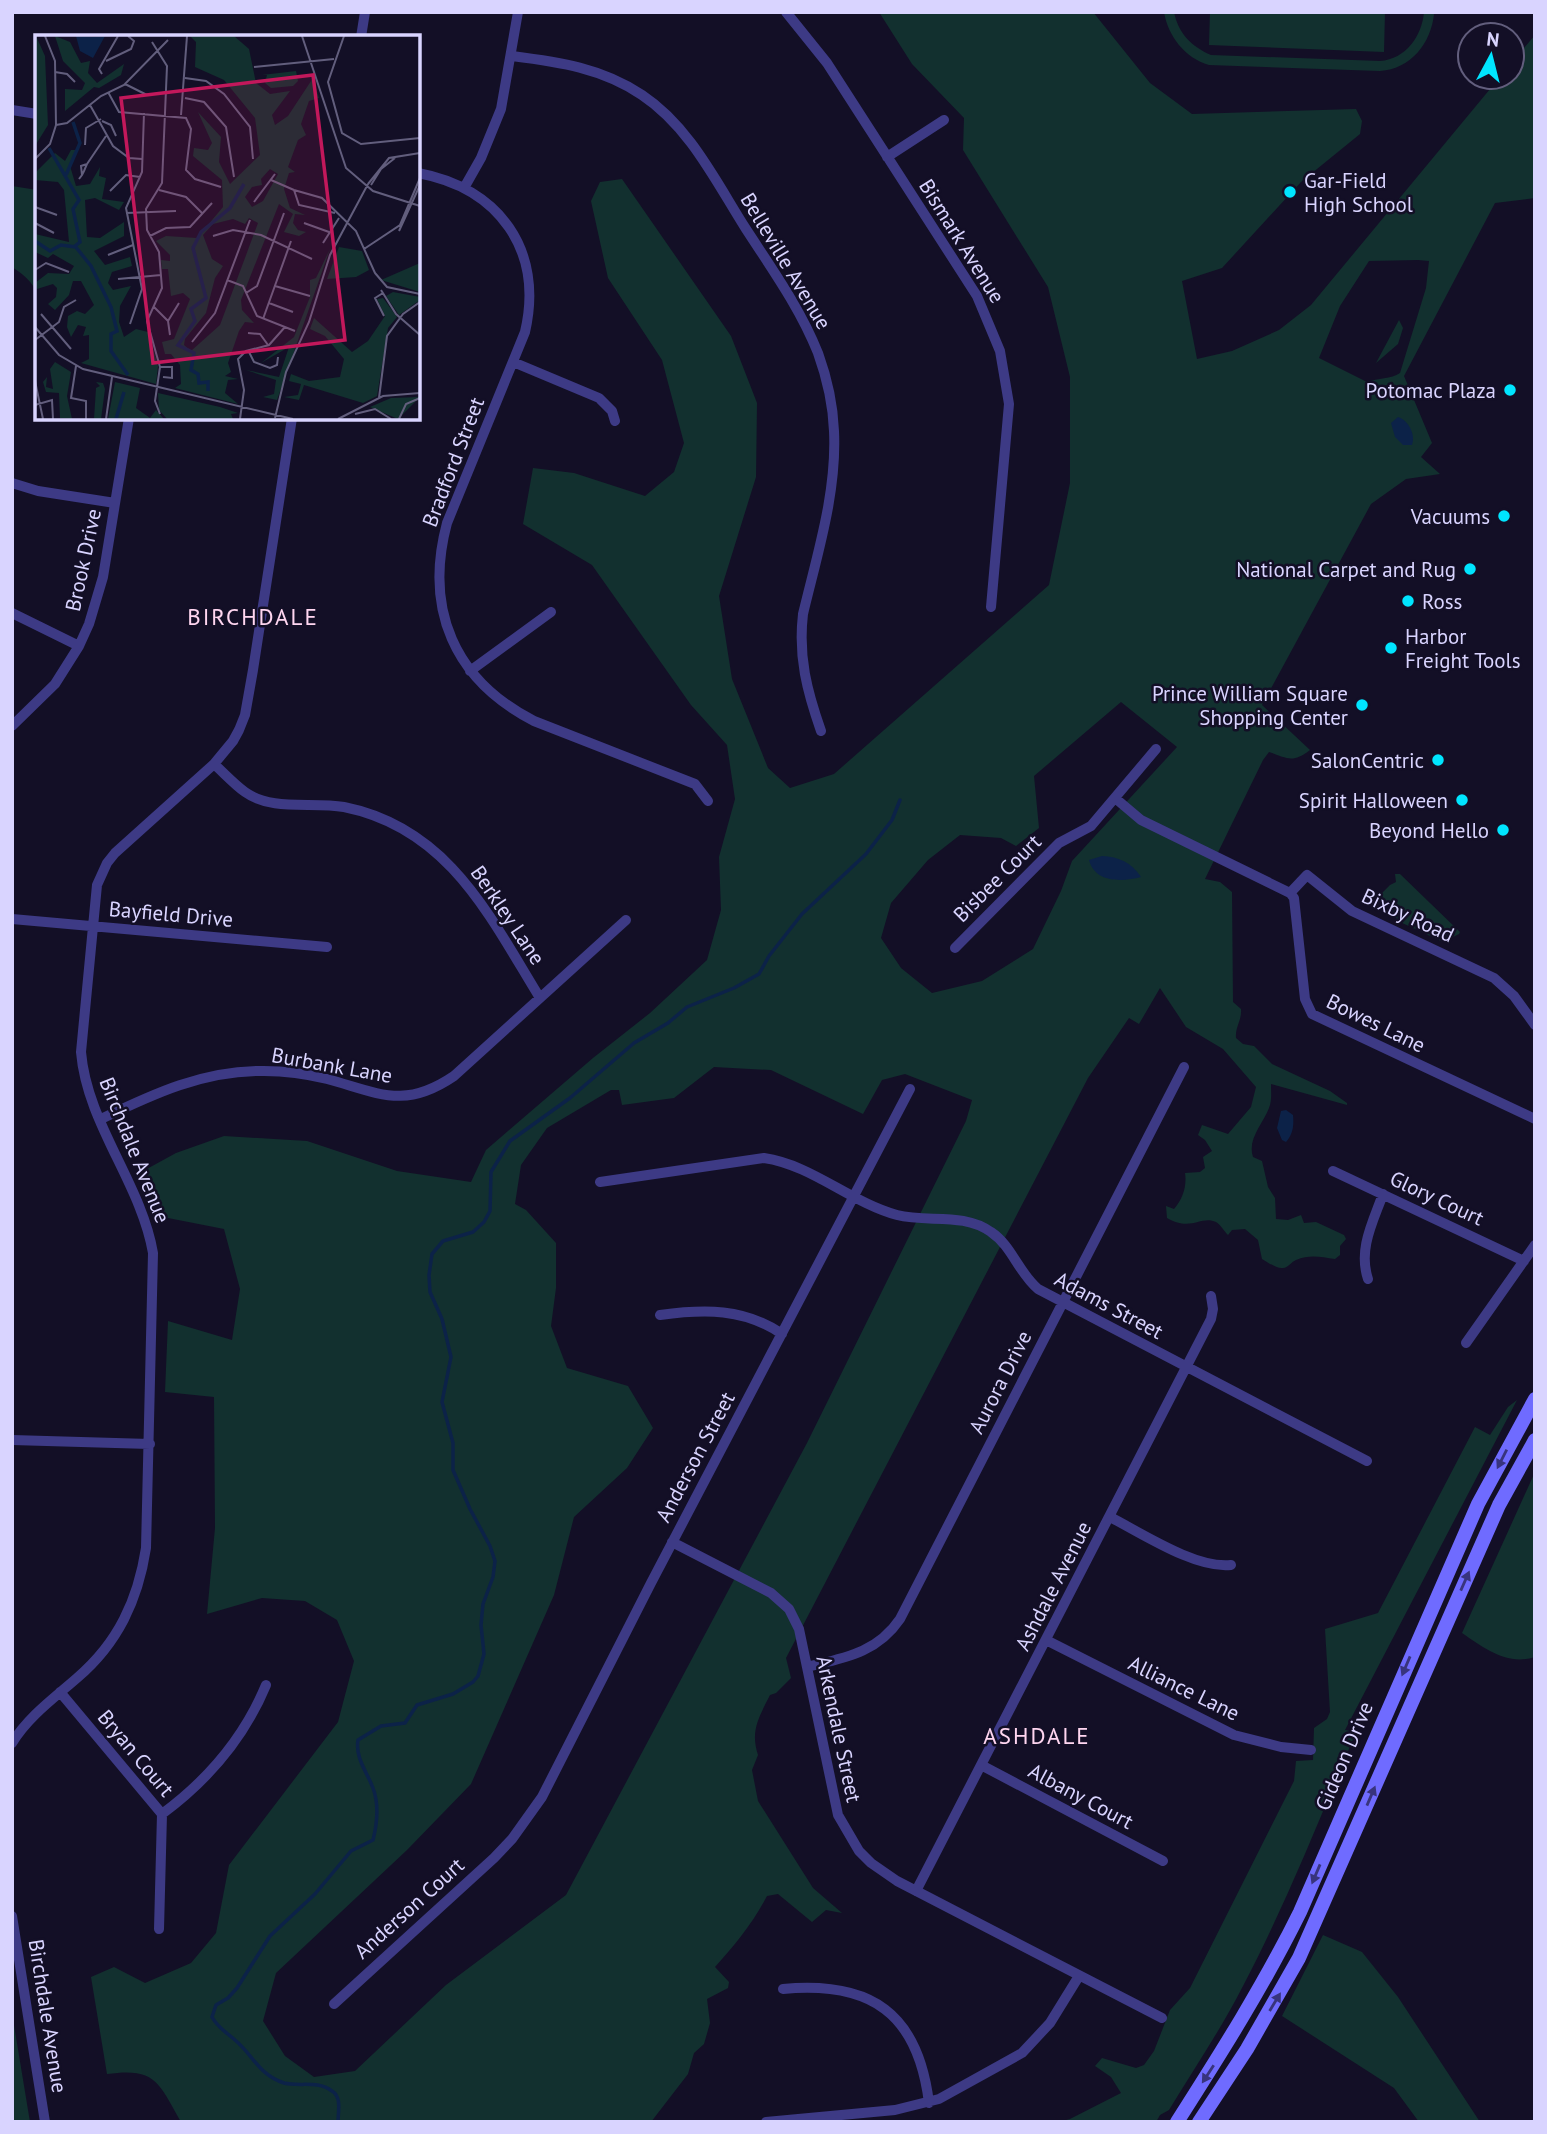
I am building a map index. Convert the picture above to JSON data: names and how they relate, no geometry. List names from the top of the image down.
{
  "streets": {
    "main road": ["Gideon Drive"],
    "street": [
      "Bismark Avenue",
      "Belleville Avenue",
      "Bradford Street",
      "Brook Drive",
      "Bisbee Court",
      "Bayfield Drive",
      "Berkley Lane",
      "Bixby Road",
      "Bowes Lane",
      "Burbank Lane",
      "Birchdale Avenue",
      "Glory Court",
      "Adams Street",
      "Aurora Drive",
      "Anderson Street",
      "Ashdale Avenue",
      "Alliance Lane",
      "Arkendale Street",
      "Bryan Court",
      "Albany Court",
      "Anderson Court"
    ]
  },
  "crossings": [
    ["Bayfield Drive", "Birchdale Avenue"],
    ["Berkley Lane", "Burbank Lane"],
    ["Berkley Lane", "Birchdale Avenue"],
    ["Bixby Road", "Bowes Lane"],
    ["Burbank Lane", "Birchdale Avenue"],
    ["Birchdale Avenue", "Bryan Court"],
    ["Adams Street", "Aurora Drive"],
    ["Adams Street", "Anderson Street"],
    ["Adams Street", "Ashdale Avenue"],
    ["Aurora Drive", "Arkendale Street"],
    ["Anderson Street", "Arkendale Street"],
    ["Anderson Street", "Anderson Court"],
    ["Ashdale Avenue", "Alliance Lane"],
    ["Ashdale Avenue", "Arkendale Street"],
    ["Ashdale Avenue", "Albany Court"]
  ],
  "districts": ["BIRCHDALE", "ASHDALE"],
  "places": [
    "Gar-Field High School",
    "Potomac Plaza",
    "Vacuums",
    "National Carpet and Rug",
    "Ross",
    "Harbor Freight Tools",
    "Prince William Square Shopping Center",
    "SalonCentric",
    "Spirit Halloween",
    "Beyond Hello"
  ],
  "north": "top"
}
